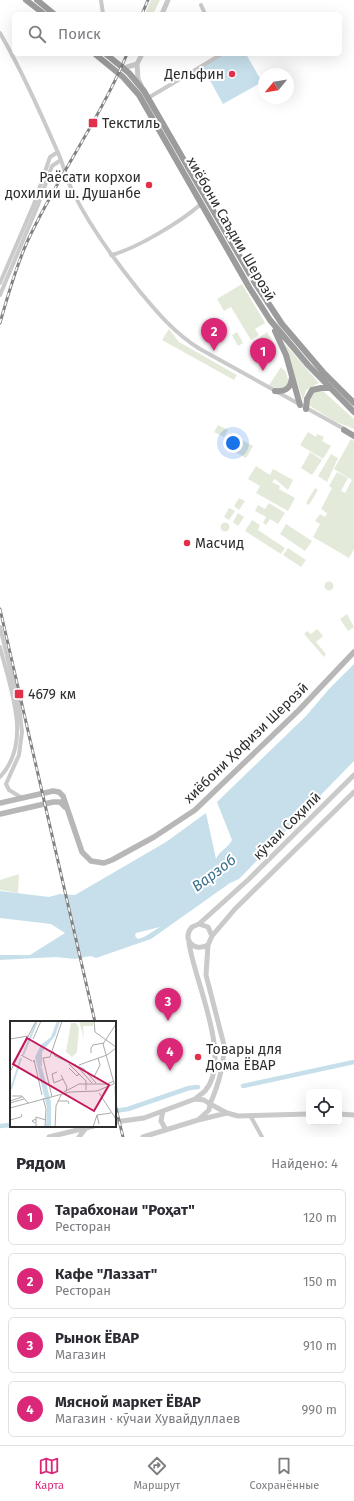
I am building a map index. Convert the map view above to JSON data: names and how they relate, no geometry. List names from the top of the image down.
{
  "streets": {
    "highway": ["хиёбони Саъдии Шерозӣ"],
    "main road": ["хиёбони Ҳофизи Шерозӣ"],
    "street": ["кӯчаи Соҳилӣ"]
  },
  "water": ["Варзоб"],
  "places": {
    "other": [
      "Дельфин",
      "Раёсати корхои дохилии ш. Душанбе",
      "Масчид",
      "Товары для Дома ЁВАР"
    ],
    "transit": ["Текстиль", "4679 км"]
  },
  "north": "bottom left",
  "page": {
    "search": "Поиск",
    "pins": [
      "2",
      "1",
      "3",
      "4"
    ],
    "heading": ["Рядом", "Найдено: 4"],
    "list": [
      {
        "mark": "1",
        "name": "Тарабхонаи \"Роҳат\"",
        "note": "Ресторан",
        "value": "120 m"
      },
      {
        "mark": "2",
        "name": "Кафе \"Лаззат\"",
        "note": "Ресторан",
        "value": "150 m"
      },
      {
        "mark": "3",
        "name": "Рынок ЁВАР",
        "note": "Магазин",
        "value": "910 m"
      },
      {
        "mark": "4",
        "name": "Мясной маркет ЁВАР",
        "note": "Магазин · кӯчаи Хувайдуллаев",
        "value": "990 m"
      }
    ],
    "nav": ["Карта", "Маршрут", "Сохранённые"]
  }
}
